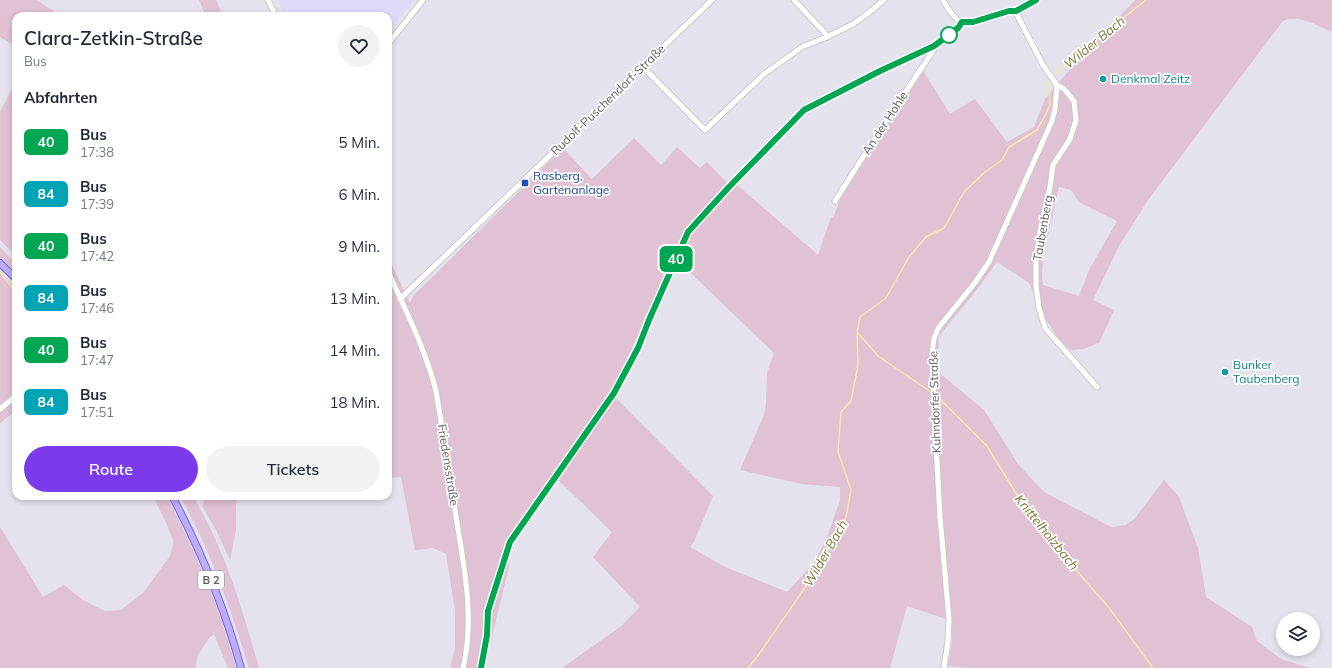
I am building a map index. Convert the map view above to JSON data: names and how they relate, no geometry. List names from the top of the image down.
{
  "streets": {
    "main road": ["B 2"],
    "street": [
      "Rudolf-Puschendorf-Straße",
      "An der Hohle",
      "Taubenberg",
      "Kuhndorfer Straße",
      "Friedensstraße"
    ]
  },
  "crossings": [
    ["Rudolf-Puschendorf-Straße", "Friedensstraße"],
    ["Taubenberg", "Kuhndorfer Straße"]
  ],
  "water": ["Wilder Bach", "Knittelholzbach"],
  "places": {
    "other": ["Denkmal Zeitz", "Bunker Taubenberg"],
    "transit": ["Rasberg, Gartenanlage"]
  },
  "lines": ["bus line 40"],
  "page": {
    "on_map": "40",
    "heading": [
      ["Clara-Zetkin-Straße", "Bus"],
      "Abfahrten"
    ],
    "list": [
      {
        "mark": "40",
        "name": "Bus",
        "note": "17:38",
        "value": "5 Min."
      },
      {
        "mark": "84",
        "name": "Bus",
        "note": "17:39",
        "value": "6 Min."
      },
      {
        "mark": "40",
        "name": "Bus",
        "note": "17:42",
        "value": "9 Min."
      },
      {
        "mark": "84",
        "name": "Bus",
        "note": "17:46",
        "value": "13 Min."
      },
      {
        "mark": "40",
        "name": "Bus",
        "note": "17:47",
        "value": "14 Min."
      },
      {
        "mark": "84",
        "name": "Bus",
        "note": "17:51",
        "value": "18 Min."
      }
    ],
    "buttons": ["Route", "Tickets"]
  }
}
